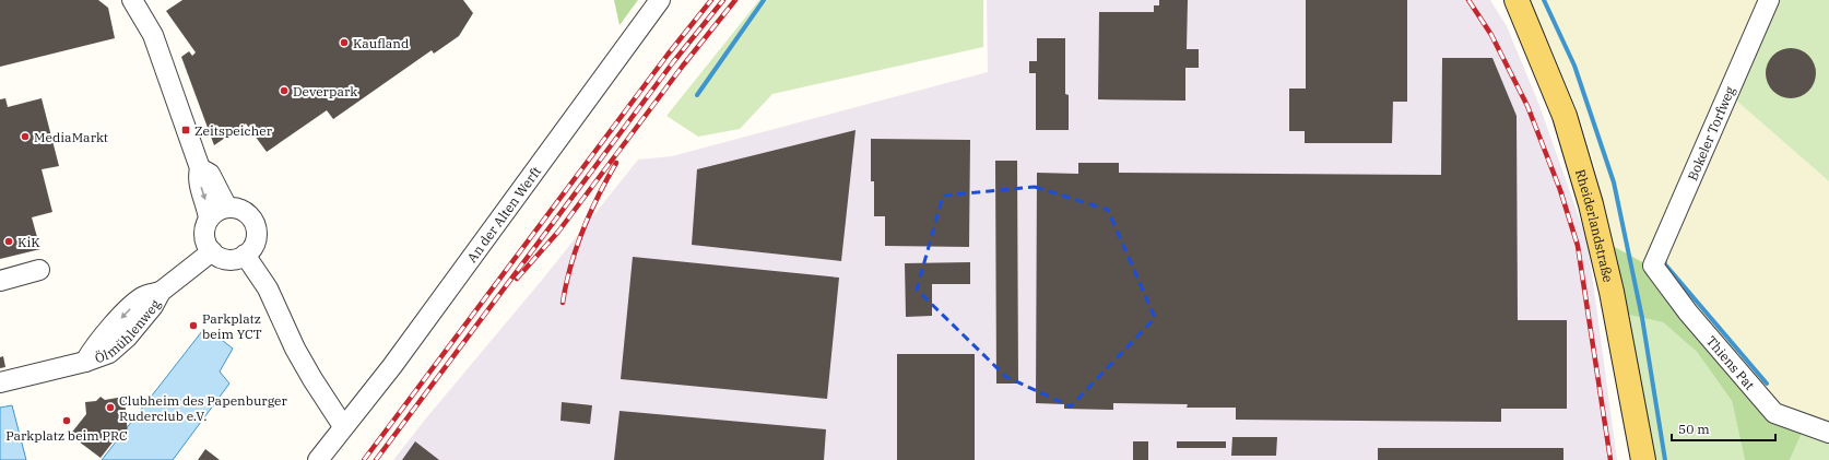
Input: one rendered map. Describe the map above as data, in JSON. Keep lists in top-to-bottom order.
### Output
{
  "streets": {
    "main road": ["Rheiderlandstraße"],
    "street": [
      "Bokeler Torfweg",
      "An der Alten Werft",
      "Ölmühlenweg",
      "Thiens Pat"
    ]
  },
  "crossings": [
    ["Bokeler Torfweg", "Thiens Pat"]
  ],
  "places": {
    "other": [
      "Kaufland",
      "Deverpark",
      "MediaMarkt",
      "KiK",
      "Parkplatz beim YCT",
      "Clubheim des Papenburger Ruderclub e.V.",
      "Parkplatz beim PRC"
    ],
    "transit": ["Zeitspeicher"]
  },
  "scale_bar": "50 m"
}
